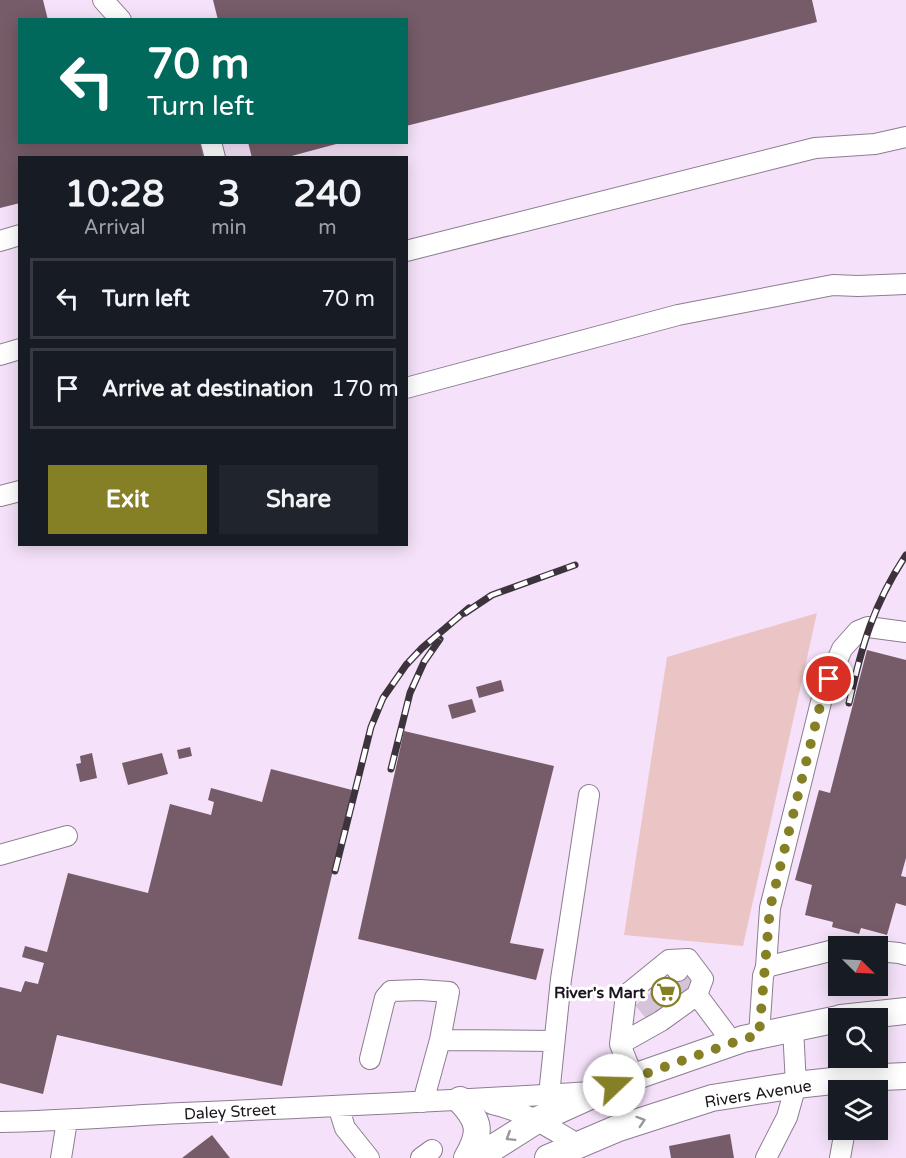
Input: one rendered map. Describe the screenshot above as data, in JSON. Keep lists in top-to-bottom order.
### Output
{
  "streets": {
    "main road": ["Rivers Avenue"],
    "street": ["Daley Street"]
  },
  "crossings": [
    ["Rivers Avenue", "Daley Street"]
  ],
  "places": {
    "supermarket": ["River's Mart"]
  },
  "north": "bottom right",
  "page": {
    "turn": ["70 m", "Turn left"],
    "eta": [
      "10:28",
      "Arrival",
      "3",
      "min",
      "240",
      "m"
    ],
    "list": [
      {
        "name": "Turn left",
        "value": "70 m"
      },
      {
        "name": "Arrive at destination",
        "value": "170 m"
      }
    ],
    "buttons": ["Exit", "Share"]
  }
}
